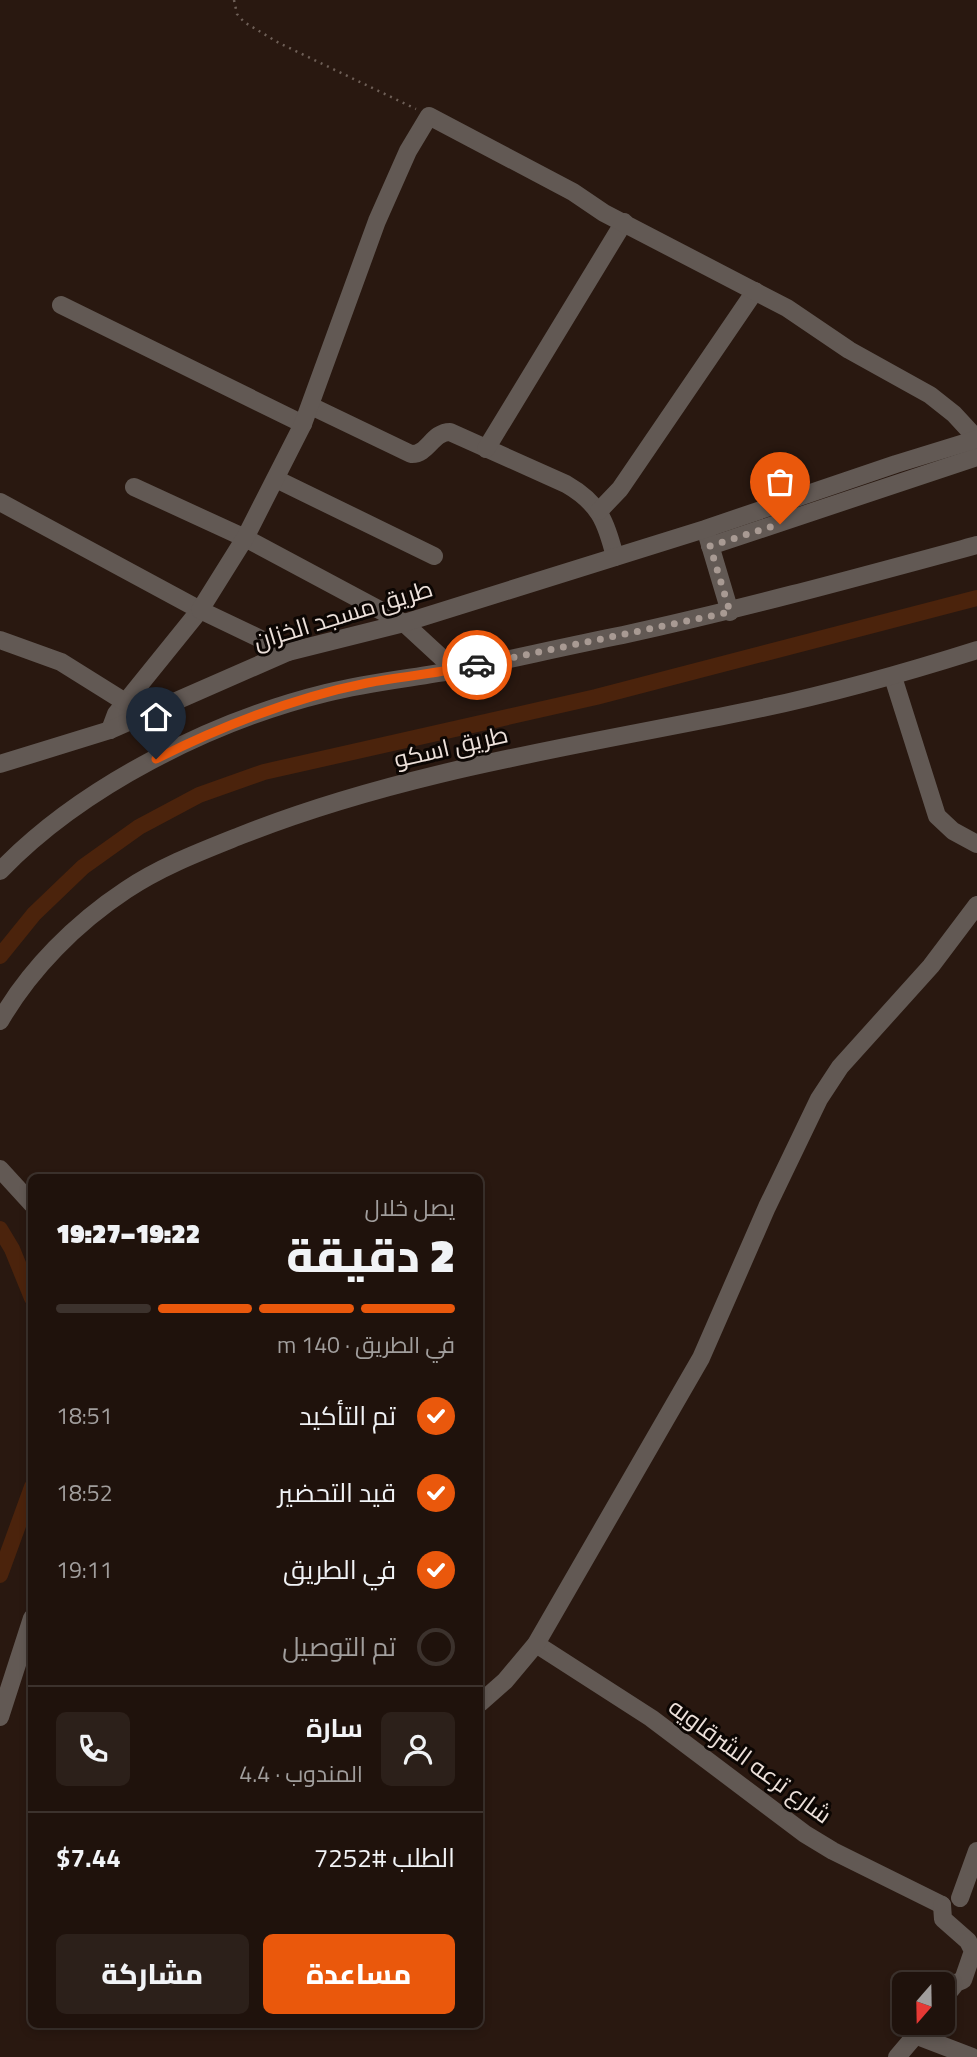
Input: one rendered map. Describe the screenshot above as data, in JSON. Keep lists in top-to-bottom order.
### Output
{
  "streets": {
    "street": ["طريق مسجد الخزان", "طريق اسكو", "شارع ترعه الشرقاويه"]
  },
  "north": "bottom",
  "page": {
    "heading": ["2 دقيقة", "يصل خلال", "19:22–19:27"],
    "panel": [
      "سارة",
      "المندوب · 4.4",
      "الطلب #7252",
      "$7.44"
    ],
    "bar": "في الطريق · 140 m",
    "list": [
      ["تم التأكيد", "18:51"],
      ["قيد التحضير", "18:52"],
      ["في الطريق", "19:11"],
      "تم التوصيل"
    ],
    "buttons": ["مساعدة", "مشاركة"]
  }
}
